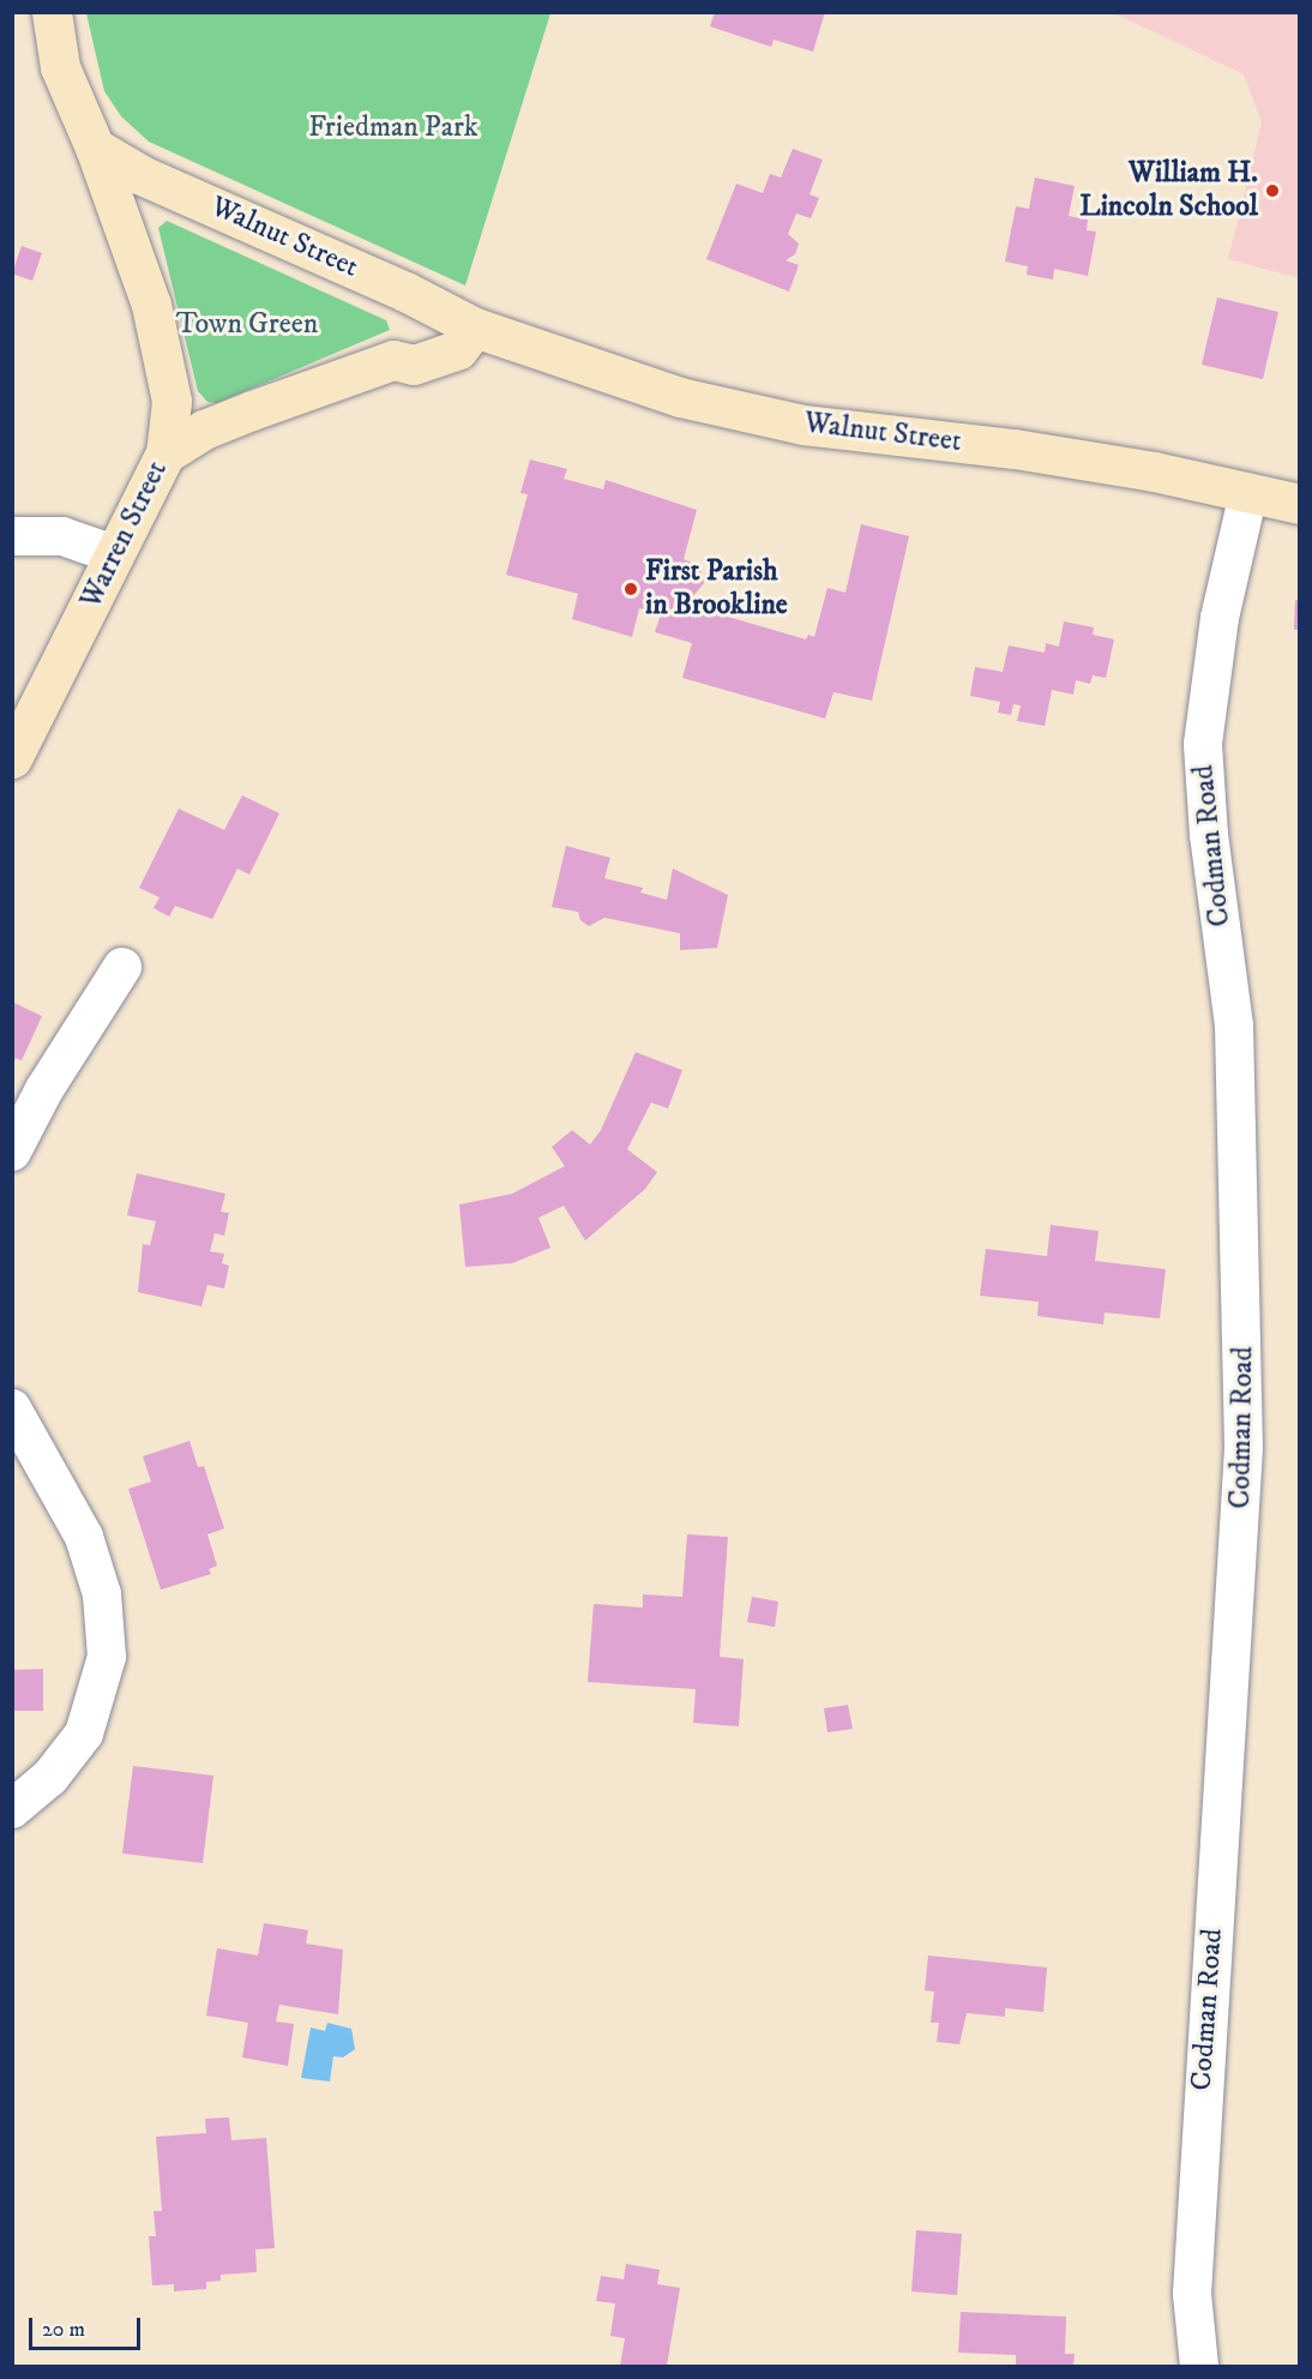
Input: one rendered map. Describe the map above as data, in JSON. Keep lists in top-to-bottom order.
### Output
{
  "streets": {
    "street": ["Walnut Street", "Warren Street", "Codman Road"]
  },
  "crossings": [
    ["Walnut Street", "Warren Street"],
    ["Walnut Street", "Codman Road"]
  ],
  "parks": ["Friedman Park", "Town Green"],
  "places": ["William H. Lincoln School", "First Parish in Brookline"],
  "scale_bar": "20 m"
}
